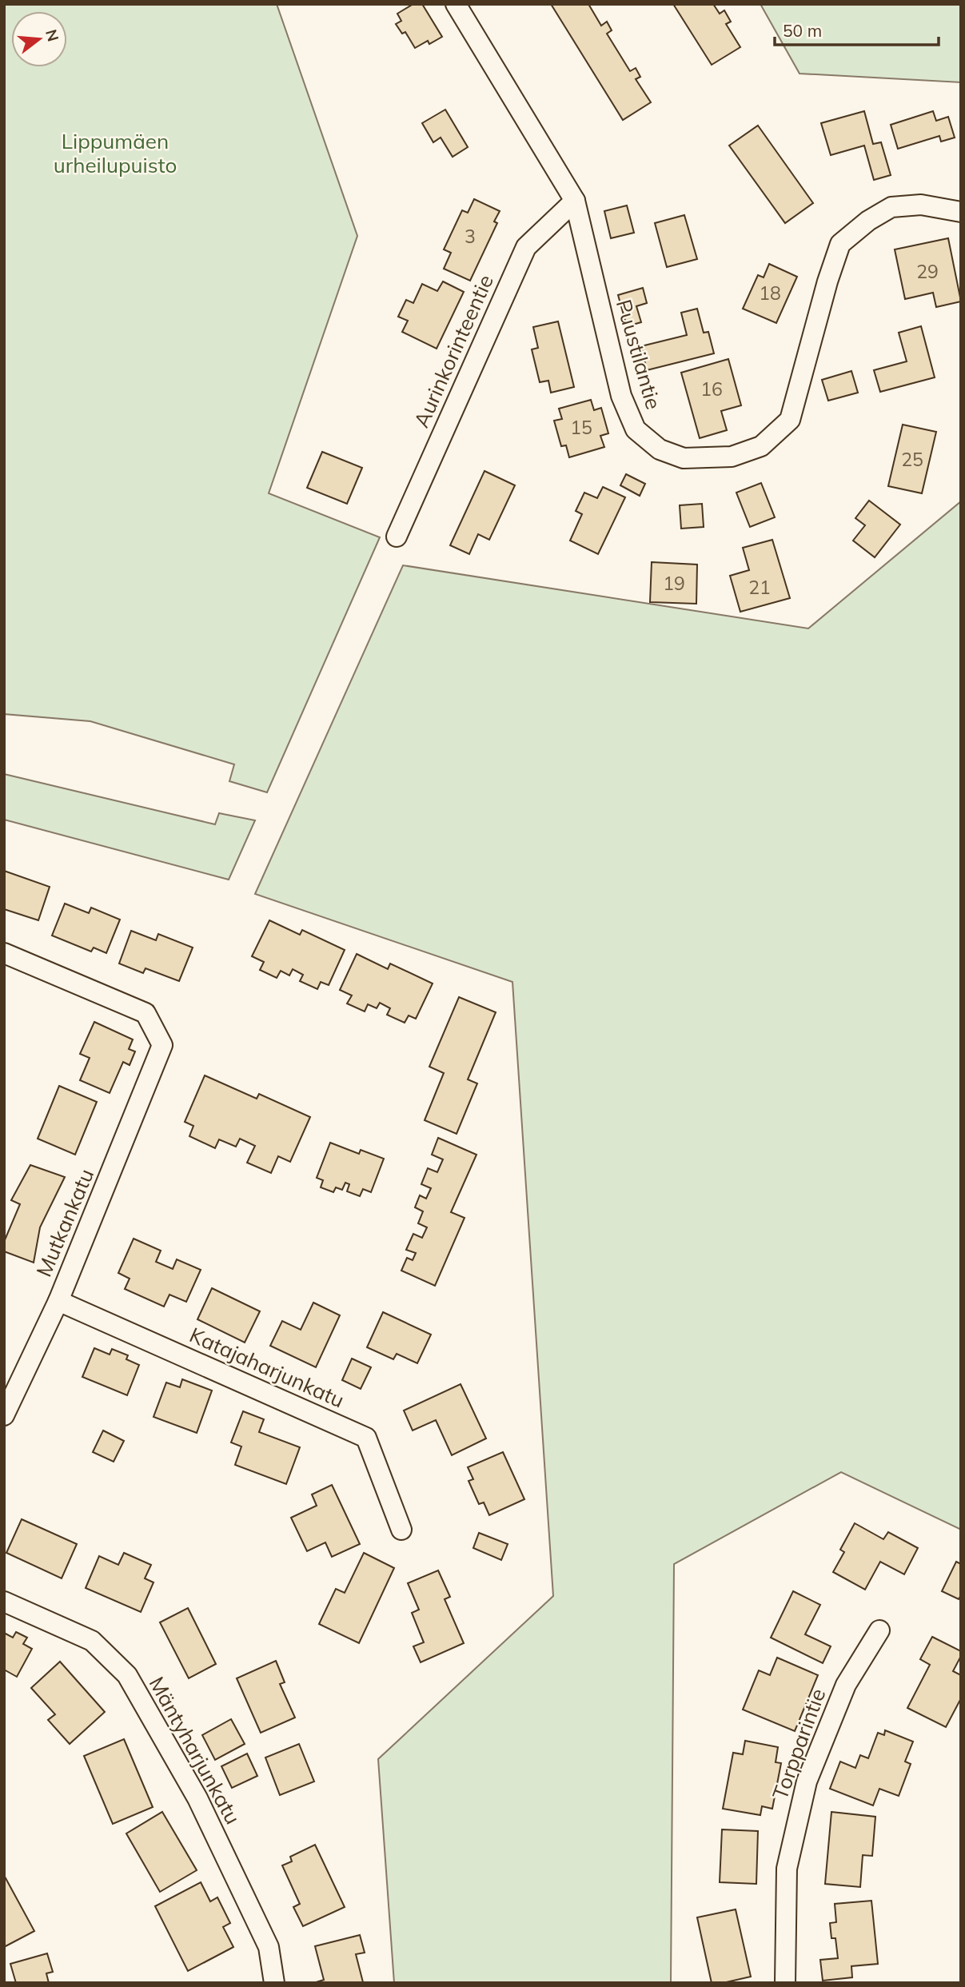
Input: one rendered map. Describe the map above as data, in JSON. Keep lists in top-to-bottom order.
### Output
{
  "streets": {
    "street": [
      "Aurinkorinteentie",
      "Puustilantie",
      "Mutkankatu",
      "Katajaharjunkatu",
      "Torpparintie",
      "Mäntyharjunkatu"
    ]
  },
  "crossings": [
    ["Aurinkorinteentie", "Puustilantie"],
    ["Mutkankatu", "Katajaharjunkatu"]
  ],
  "parks": ["Lippumäen urheilupuisto"],
  "house_numbers": [
    "3",
    "29",
    "18",
    "16",
    "15",
    "25",
    "19",
    "21"
  ],
  "scale_bar": "50 m",
  "north": "right"
}
